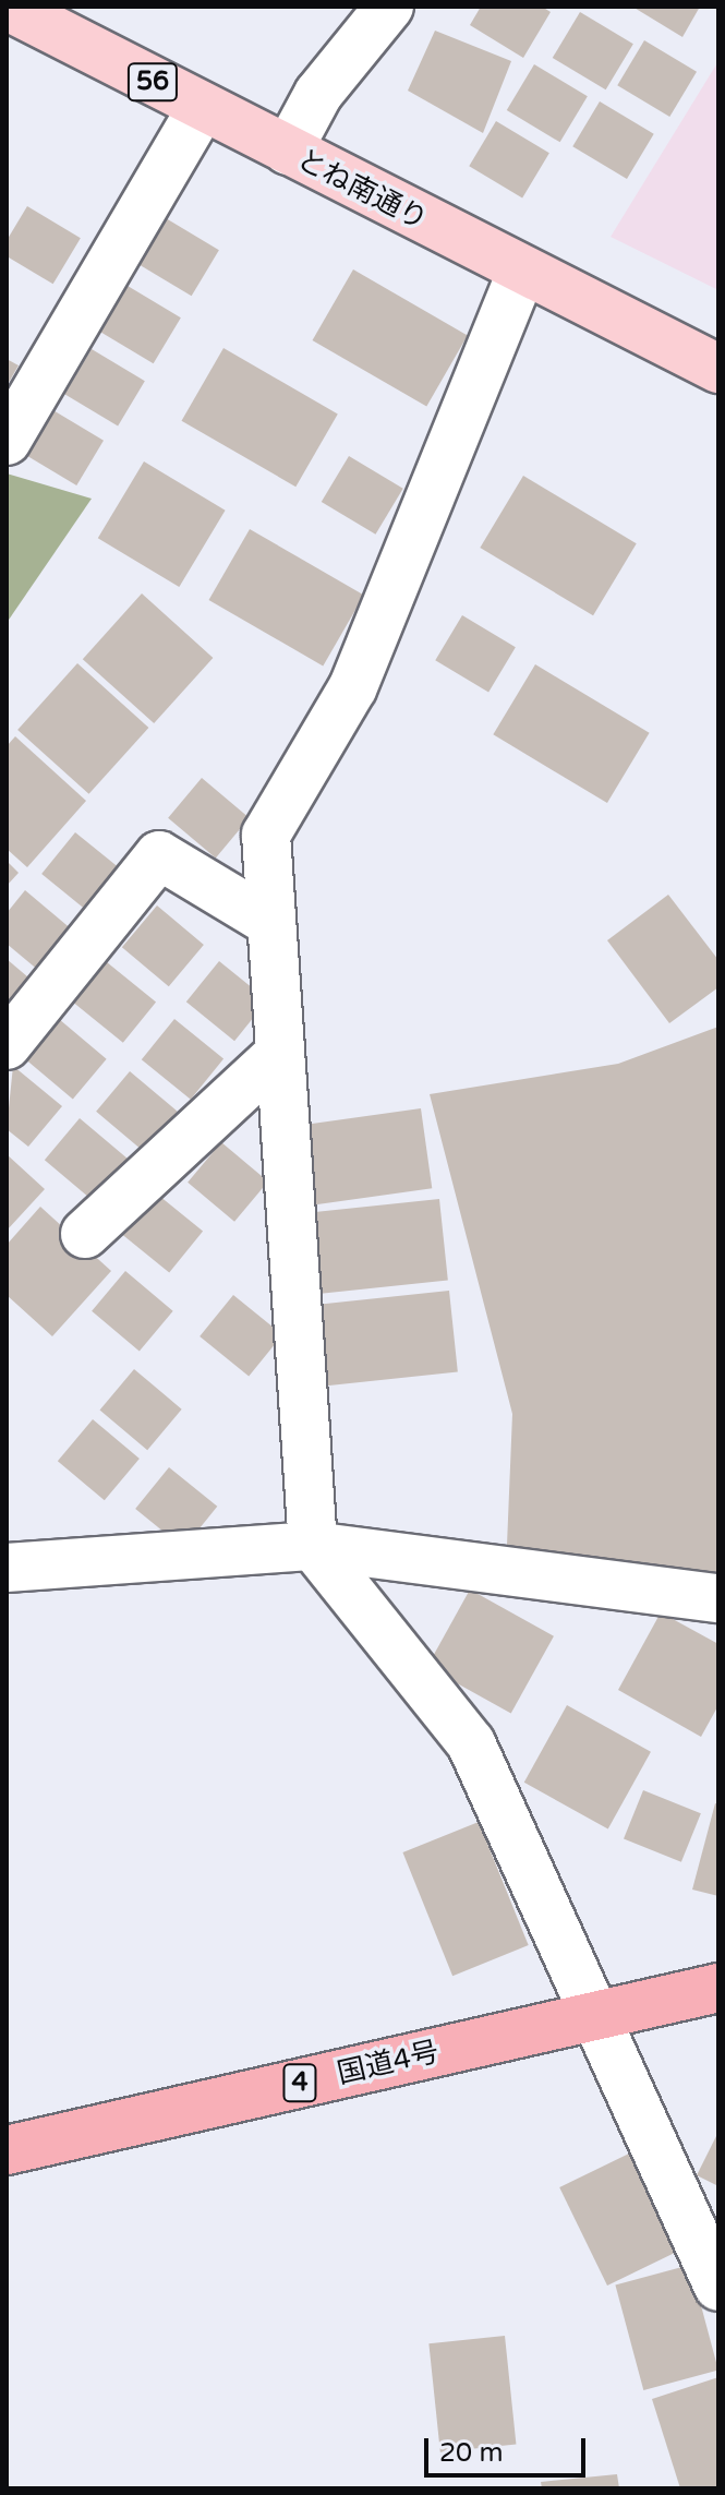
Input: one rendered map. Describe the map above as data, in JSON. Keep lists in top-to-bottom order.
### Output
{
  "streets": {
    "highway": ["国道4号", "4"],
    "main road": ["56", "とね南通り"]
  },
  "scale_bar": "20 m"
}
